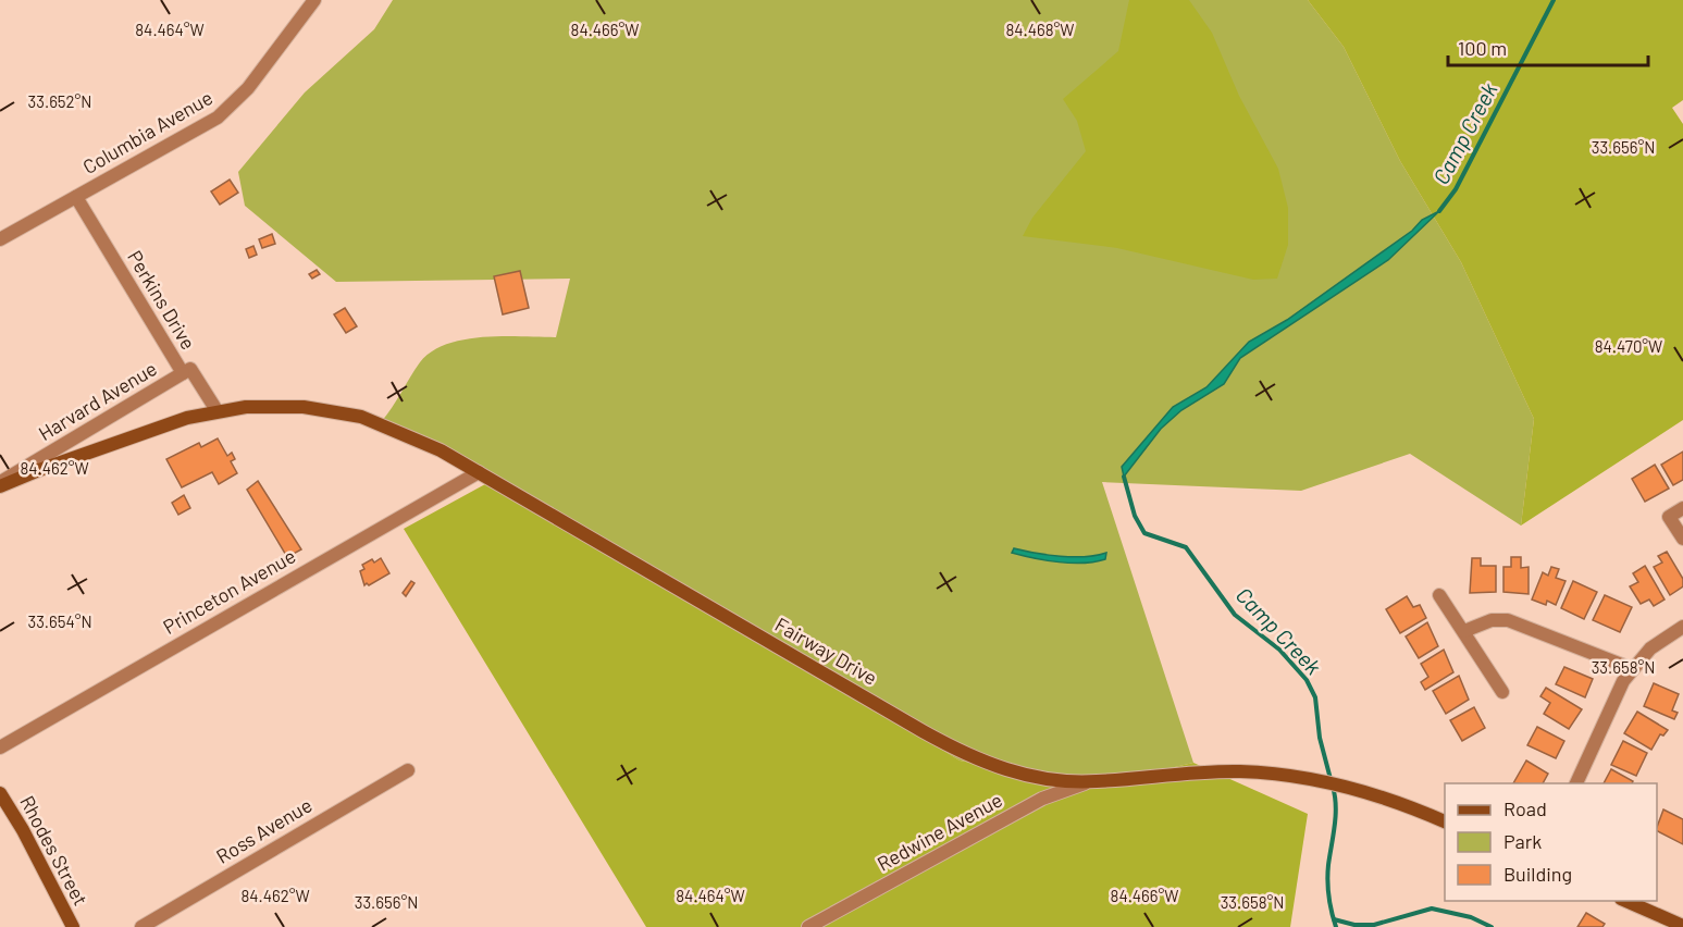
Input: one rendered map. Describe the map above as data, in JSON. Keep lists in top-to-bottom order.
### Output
{
  "streets": {
    "street": [
      "Columbia Avenue",
      "Perkins Drive",
      "Harvard Avenue",
      "Princeton Avenue",
      "Fairway Drive",
      "Ross Avenue",
      "Redwine Avenue",
      "Rhodes Street"
    ]
  },
  "crossings": [
    ["Columbia Avenue", "Perkins Drive"],
    ["Perkins Drive", "Harvard Avenue"],
    ["Perkins Drive", "Fairway Drive"],
    ["Harvard Avenue", "Fairway Drive"],
    ["Princeton Avenue", "Fairway Drive"],
    ["Fairway Drive", "Redwine Avenue"]
  ],
  "water": ["Camp Creek"],
  "legend": ["Road", "Park", "Building"],
  "scale_bar": "100 m",
  "coordinates": [
    "84.464°W",
    "84.466°W",
    "84.468°W",
    "33.652°N",
    "33.656°N",
    "84.470°W",
    "84.462°W",
    "33.654°N",
    "33.658°N"
  ]
}
